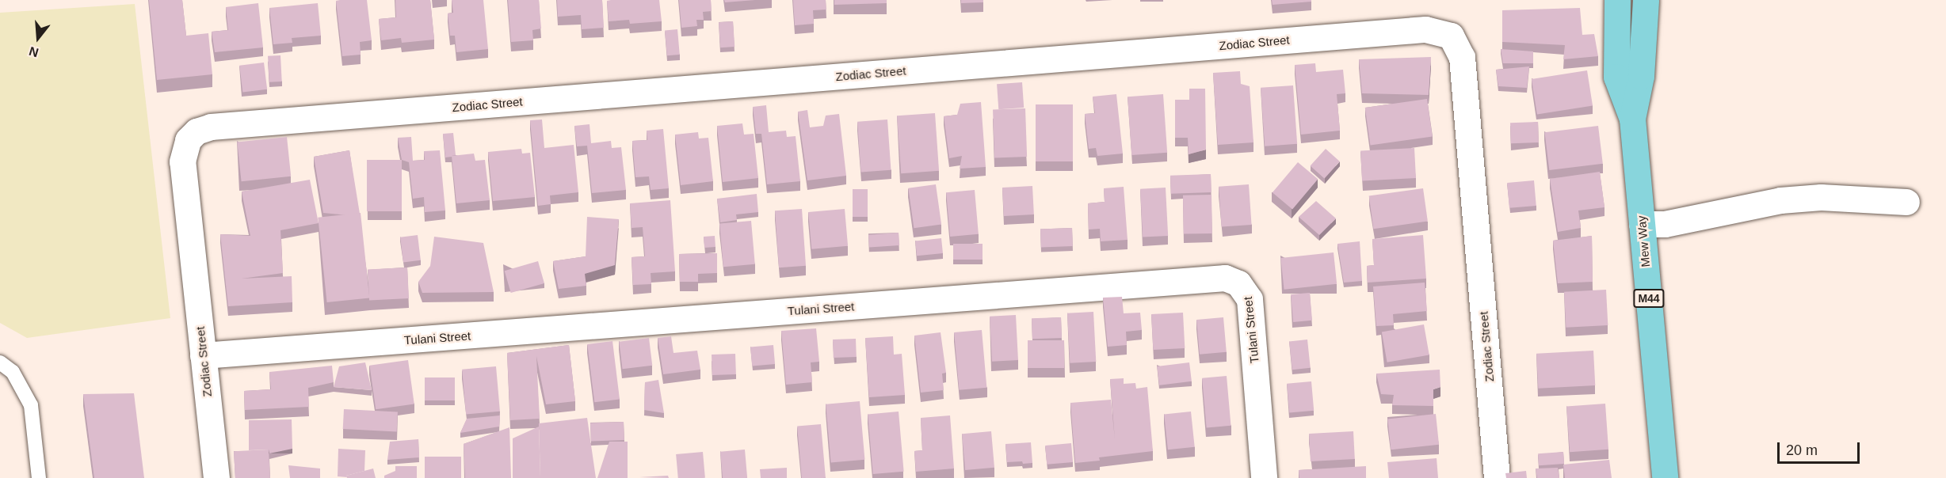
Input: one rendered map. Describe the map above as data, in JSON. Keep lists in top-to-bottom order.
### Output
{
  "streets": {
    "main road": ["Mew Way", "M44"],
    "street": ["Zodiac Street", "Tulani Street"]
  },
  "crossings": [
    ["Zodiac Street", "Tulani Street"]
  ],
  "scale_bar": "20 m",
  "north": "bottom"
}
